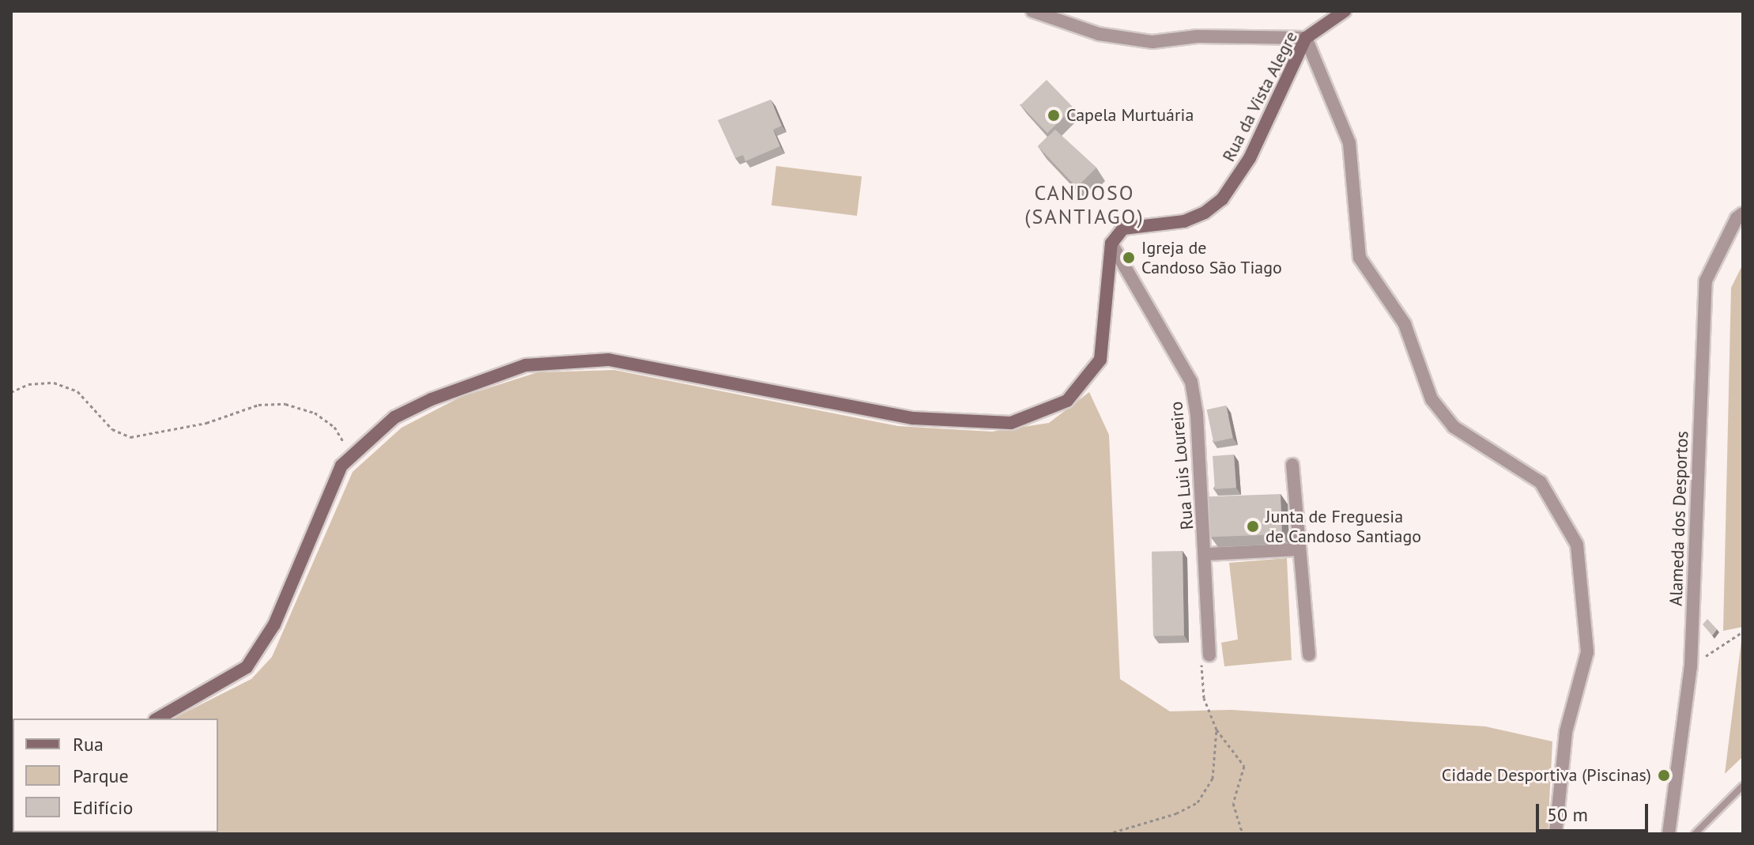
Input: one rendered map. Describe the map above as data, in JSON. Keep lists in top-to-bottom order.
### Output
{
  "streets": {
    "street": ["Rua da Vista Alegre", "Rua Luis Loureiro", "Alameda dos Desportos"]
  },
  "crossings": [
    ["Rua da Vista Alegre", "Rua Luis Loureiro"]
  ],
  "districts": ["CANDOSO (SANTIAGO)"],
  "places": [
    "Capela Murtuária",
    "Igreja de Candoso São Tiago",
    "Junta de Freguesia de Candoso Santiago",
    "Cidade Desportiva (Piscinas)"
  ],
  "legend": ["Rua", "Parque", "Edifício"],
  "scale_bar": "50 m"
}
